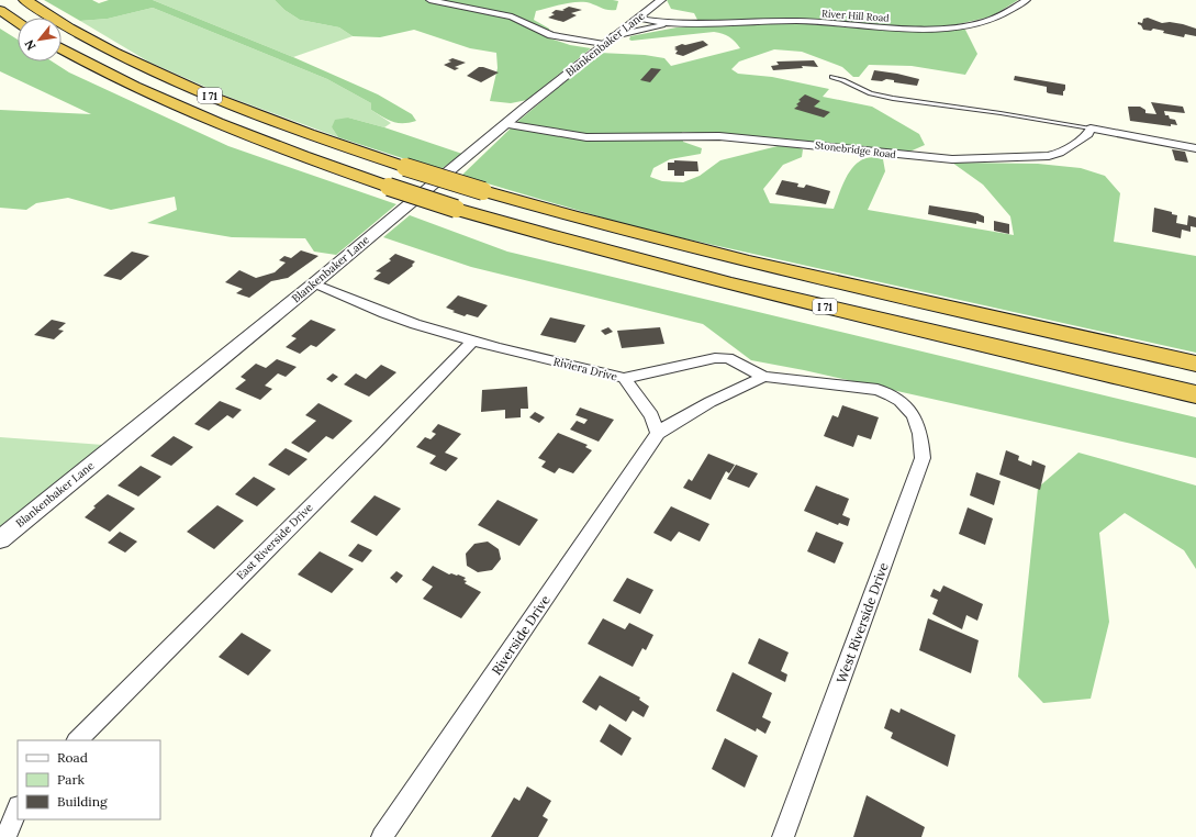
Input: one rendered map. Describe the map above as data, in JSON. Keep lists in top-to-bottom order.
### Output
{
  "streets": {
    "highway": ["I 71"],
    "street": [
      "River Hill Road",
      "Blankenbaker Lane",
      "Stonebridge Road",
      "Riviera Drive",
      "East Riverside Drive",
      "West Riverside Drive",
      "Riverside Drive"
    ]
  },
  "crossings": [
    ["River Hill Road", "Blankenbaker Lane"],
    ["Blankenbaker Lane", "Stonebridge Road"],
    ["Blankenbaker Lane", "Riviera Drive"],
    ["Riviera Drive", "East Riverside Drive"],
    ["Riviera Drive", "West Riverside Drive"],
    ["Riviera Drive", "Riverside Drive"]
  ],
  "legend": ["Road", "Park", "Building"],
  "north": "bottom left"
}
